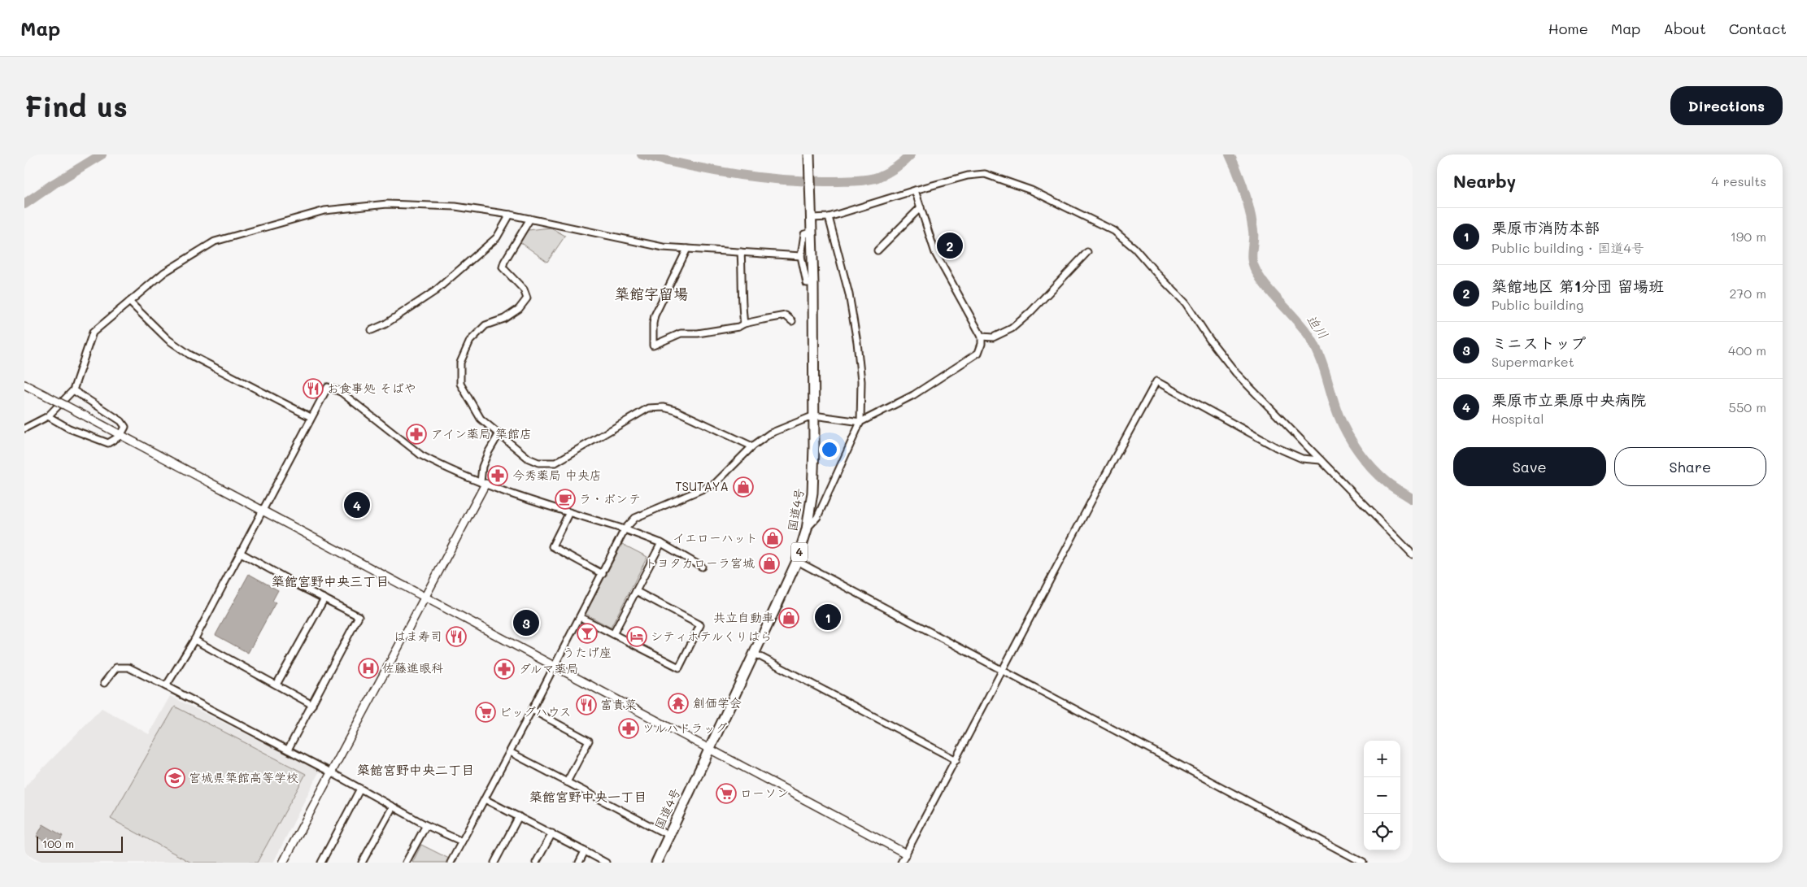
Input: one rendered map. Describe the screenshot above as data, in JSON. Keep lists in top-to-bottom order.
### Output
{
  "streets": {
    "highway": ["国道4号", "4"]
  },
  "districts": [
    "築館字留場",
    "築館宮野中央三丁目",
    "築館宮野中央二丁目",
    "築館宮野中央一丁目"
  ],
  "water": ["迫川"],
  "places": {
    "restaurant": ["お食事処 そばや", "はま寿司", "富貴菜"],
    "pharmacy": [
      "アイン薬局 築館店",
      "今秀薬局 中央店",
      "ダルマ薬局",
      "ツルハドラッグ"
    ],
    "shop": [
      "TSUTAYA",
      "イエローハット",
      "トヨタカローラ宮城",
      "共立自動車"
    ],
    "cafe": ["ラ・ボンテ"],
    "bar": ["うたげ座"],
    "hotel": ["シティホテルくりはら"],
    "hospital": ["佐藤進眼科"],
    "temple": ["創価学会"],
    "supermarket": ["ビッグハウス", "ローソン"],
    "school or university": ["宮城県築館高等学校"]
  },
  "scale_bar": "100 m",
  "page": {
    "header": "Map",
    "nav": [
      "Home",
      "Map",
      "About",
      "Contact"
    ],
    "buttons": [
      "Directions",
      ["Save", "Share"]
    ],
    "title": "Find us",
    "heading": ["Nearby", "4 results"],
    "list": [
      {
        "mark": "1",
        "name": "栗原市消防本部",
        "note": "Public building · 国道4号",
        "value": "190 m"
      },
      {
        "mark": "2",
        "name": "築館地区 第1分団 留場班",
        "note": "Public building",
        "value": "270 m"
      },
      {
        "mark": "3",
        "name": "ミニストップ",
        "note": "Supermarket",
        "value": "400 m"
      },
      {
        "mark": "4",
        "name": "栗原市立栗原中央病院",
        "note": "Hospital",
        "value": "550 m"
      }
    ],
    "pins": [
      "2",
      "4",
      "1",
      "3"
    ],
    "map_buttons": ["+", "−"],
    "scale": "100 m"
  }
}
